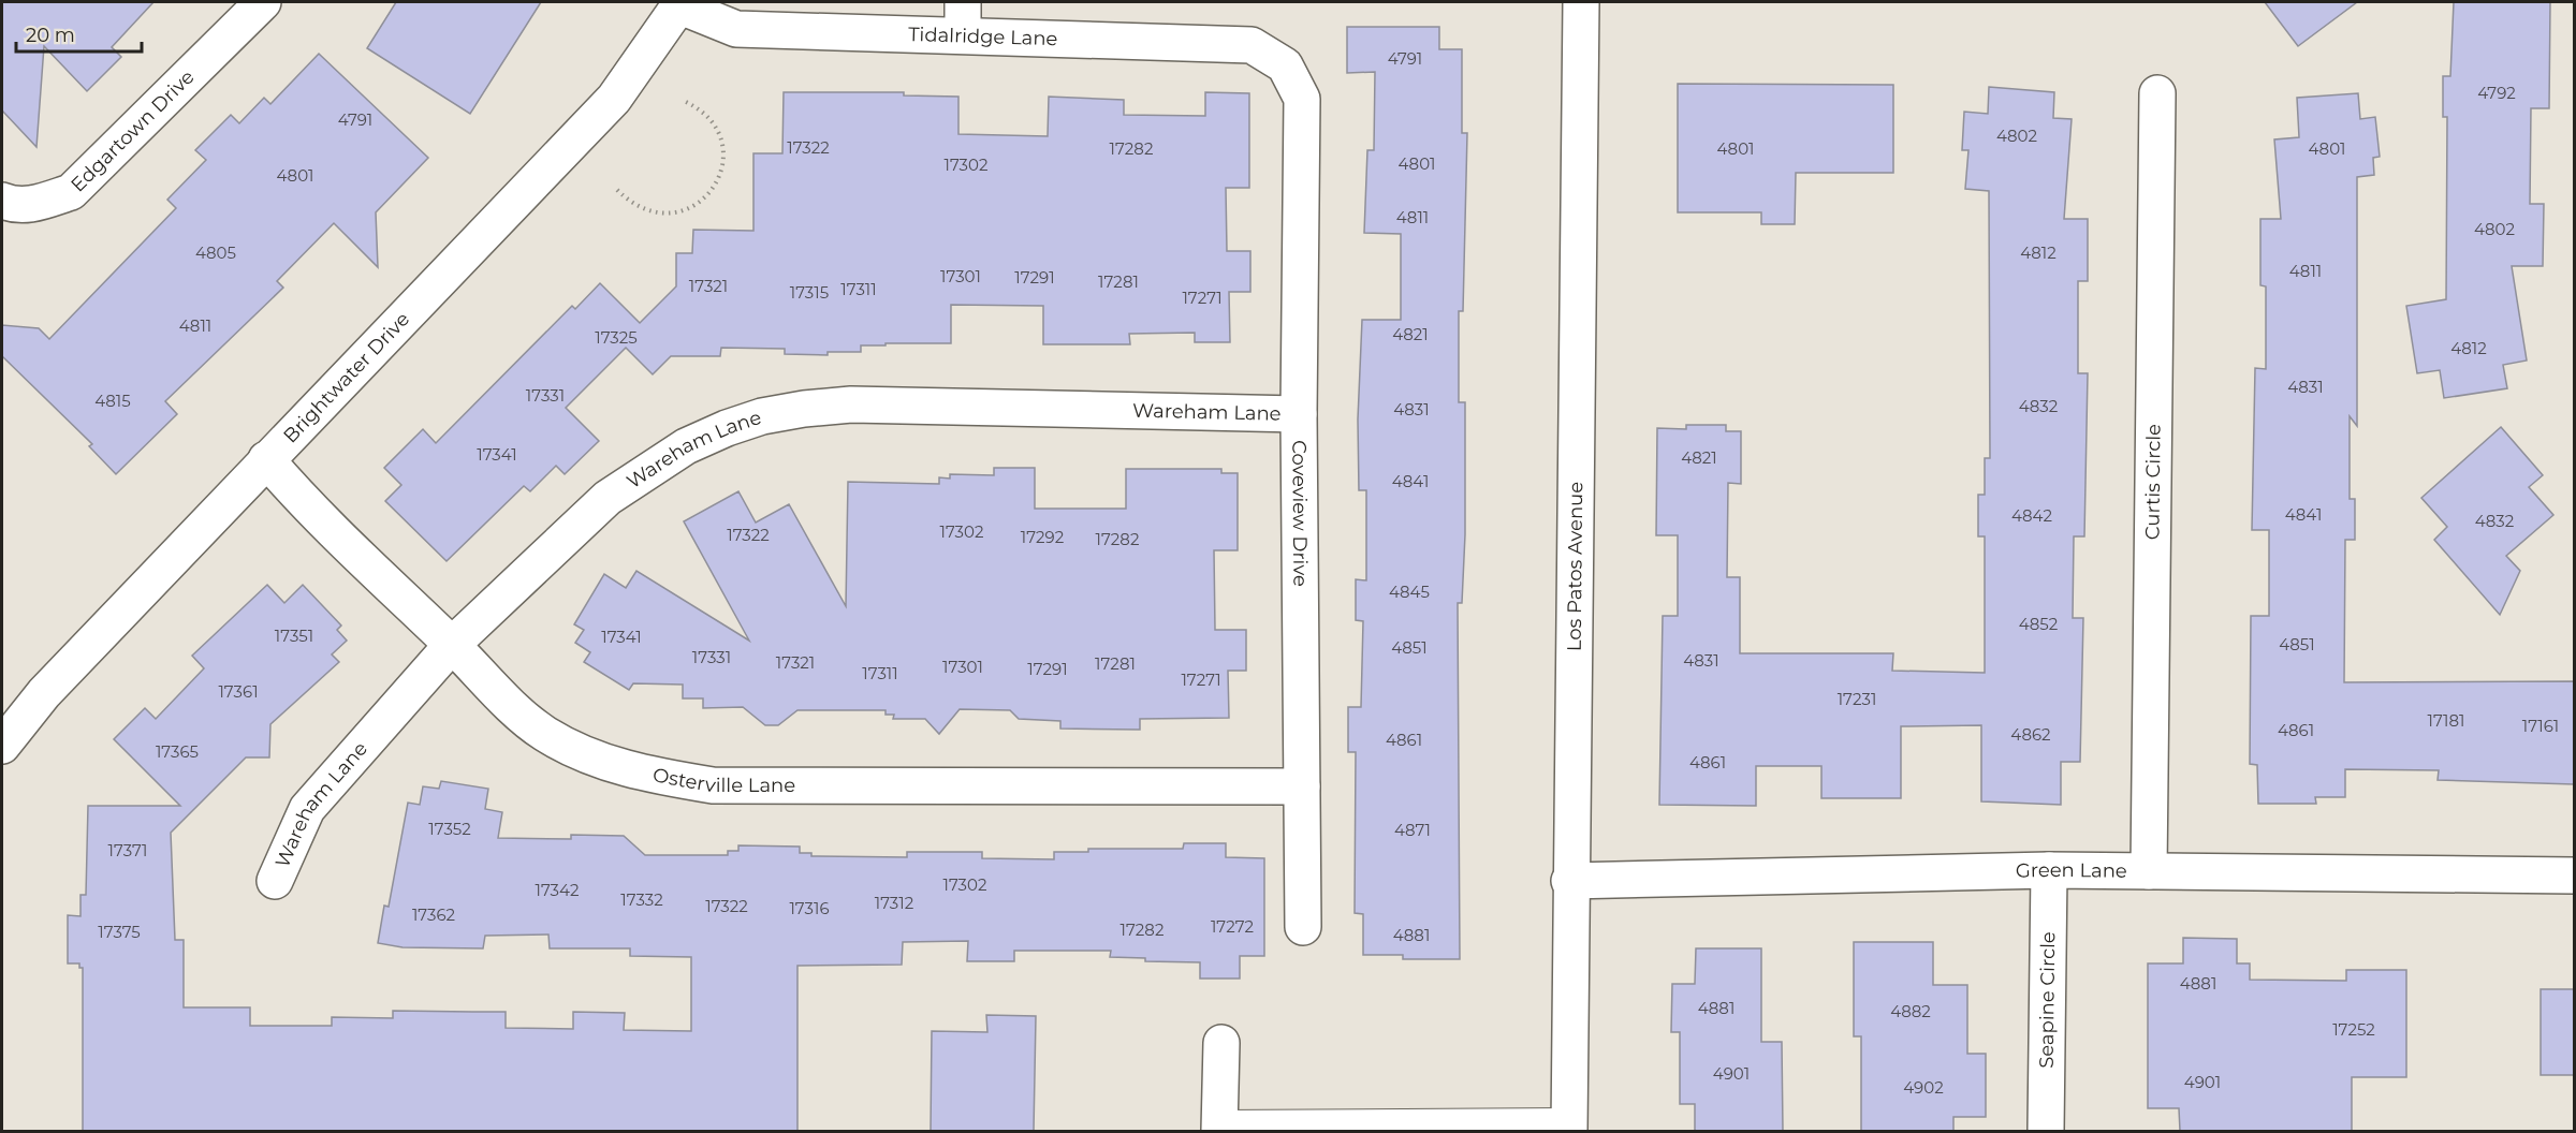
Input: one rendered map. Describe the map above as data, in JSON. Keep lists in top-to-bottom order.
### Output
{
  "streets": {
    "street": [
      "Tidalridge Lane",
      "Edgartown Drive",
      "Brightwater Drive",
      "Wareham Lane",
      "Curtis Circle",
      "Coveview Drive",
      "Los Patos Avenue",
      "Osterville Lane",
      "Green Lane",
      "Seapine Circle"
    ]
  },
  "crossings": [
    ["Tidalridge Lane", "Brightwater Drive"],
    ["Tidalridge Lane", "Coveview Drive"],
    ["Brightwater Drive", "Osterville Lane"],
    ["Wareham Lane", "Coveview Drive"],
    ["Wareham Lane", "Osterville Lane"],
    ["Curtis Circle", "Green Lane"],
    ["Coveview Drive", "Osterville Lane"],
    ["Los Patos Avenue", "Green Lane"],
    ["Green Lane", "Seapine Circle"]
  ],
  "house_numbers": [
    "4791",
    "4792",
    "4791",
    "4802",
    "17322",
    "17282",
    "4801",
    "4801",
    "4801",
    "17302",
    "4801",
    "4811",
    "4802",
    "4805",
    "4812",
    "4811",
    "17301",
    "17291",
    "17281",
    "17321",
    "17311",
    "17315",
    "17271",
    "4811",
    "4821",
    "17325",
    "4812",
    "4831",
    "17331",
    "4815",
    "4832",
    "4831",
    "17341",
    "4821",
    "4841",
    "4841",
    "4842",
    "4832",
    "17302",
    "17322",
    "17292",
    "17282",
    "4845",
    "4852",
    "17351",
    "17341",
    "4851",
    "4851",
    "17331",
    "4831",
    "17321",
    "17281",
    "17301",
    "17291",
    "17311",
    "17271",
    "17361",
    "17231",
    "17181",
    "17161",
    "4861",
    "4862",
    "4861",
    "17365",
    "4861",
    "17352",
    "4871",
    "17371",
    "17302",
    "17342",
    "17332",
    "17312",
    "17322",
    "17316",
    "17362",
    "17272",
    "17282",
    "17375",
    "4881",
    "4881",
    "4881",
    "4882",
    "17252",
    "4901",
    "4901",
    "4902"
  ],
  "scale_bar": "20 m"
}
